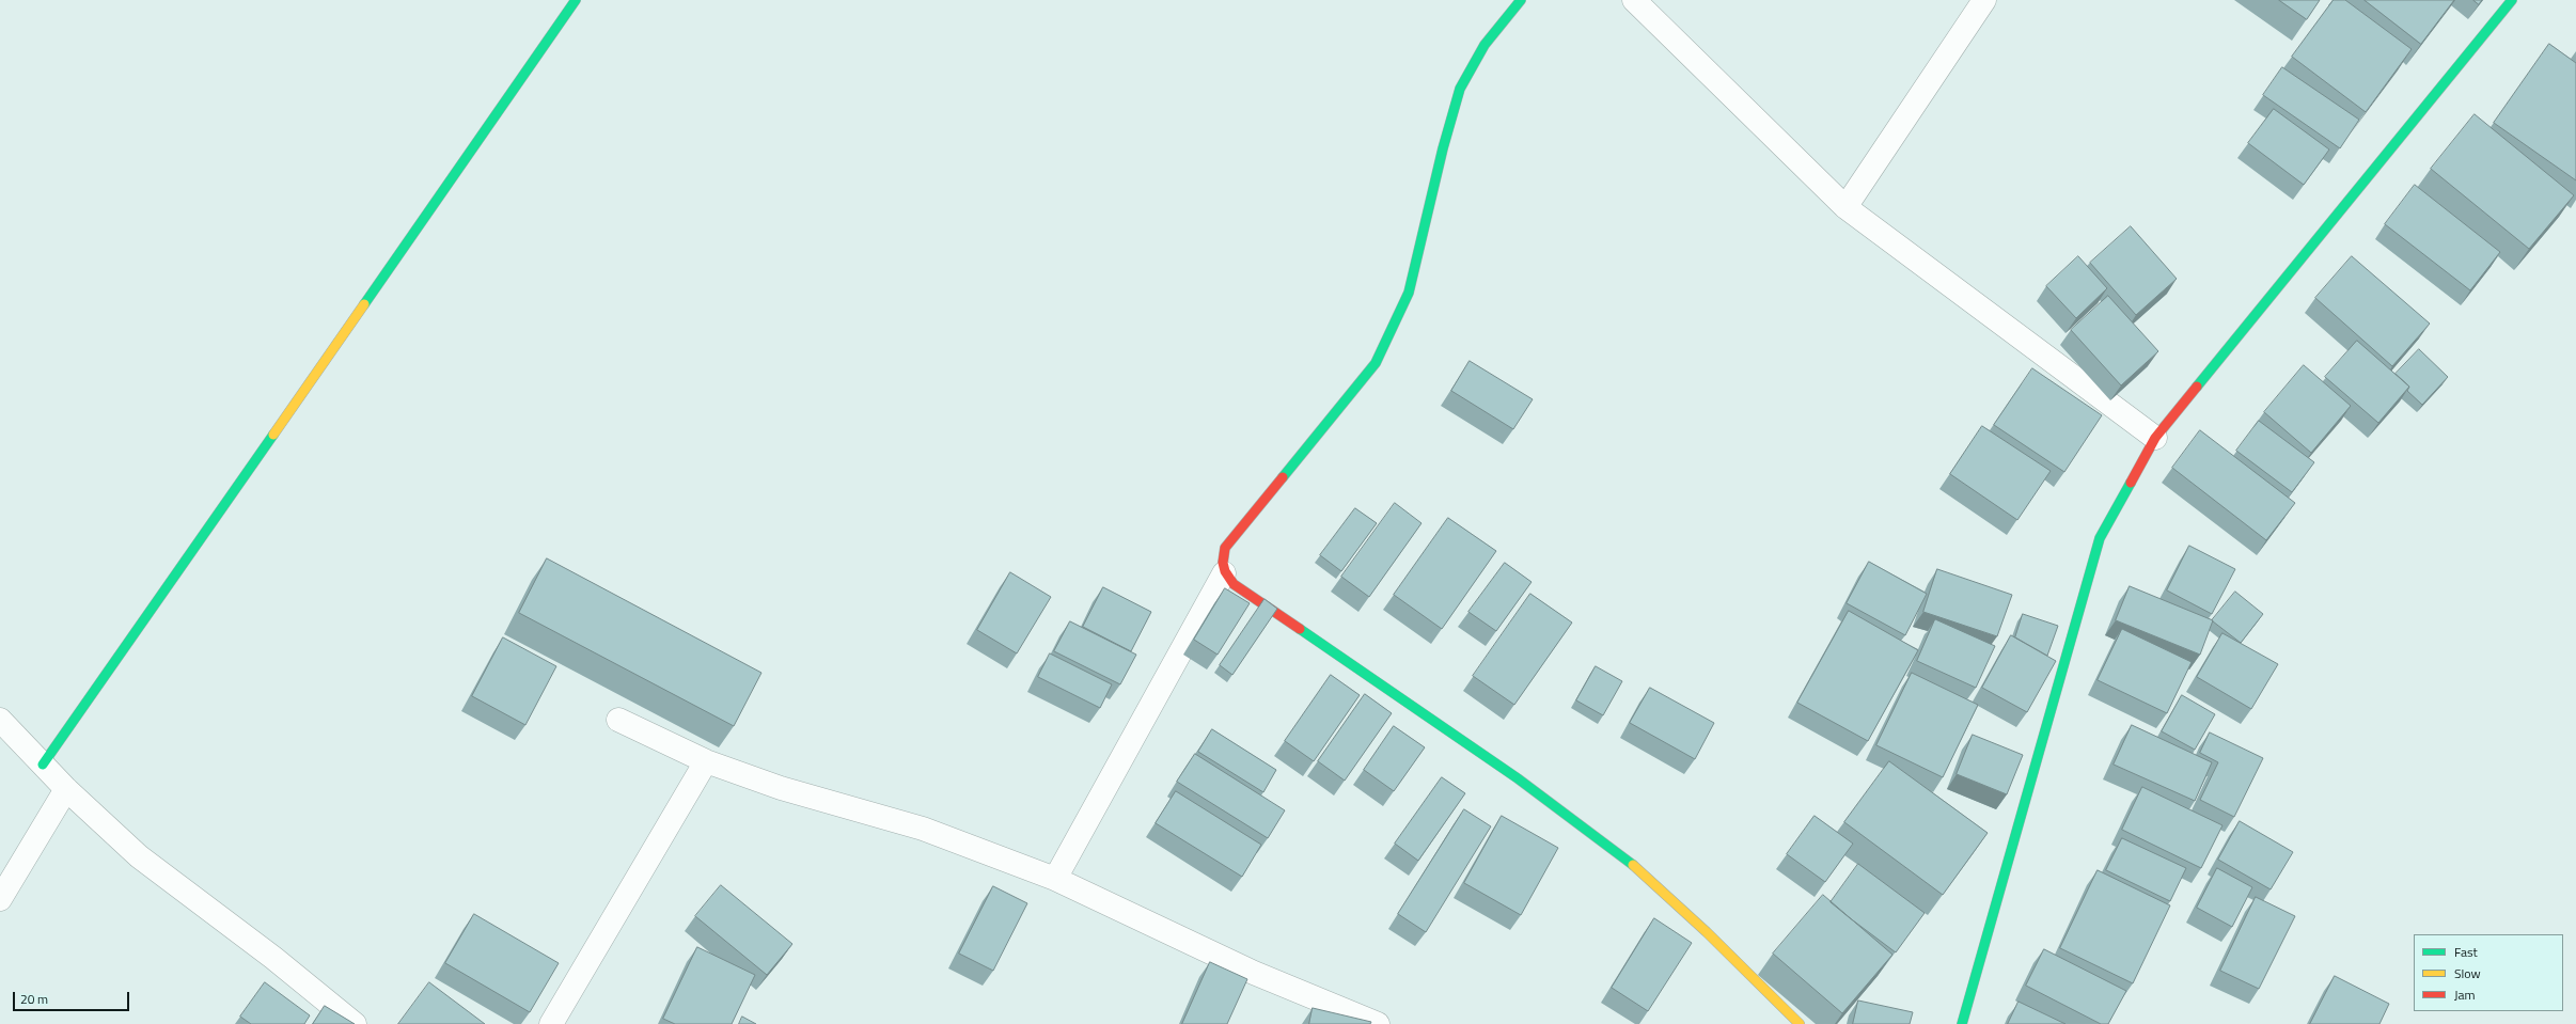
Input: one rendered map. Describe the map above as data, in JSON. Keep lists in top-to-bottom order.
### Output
{
  "legend": ["Fast", "Slow", "Jam"],
  "scale_bar": "20 m"
}
